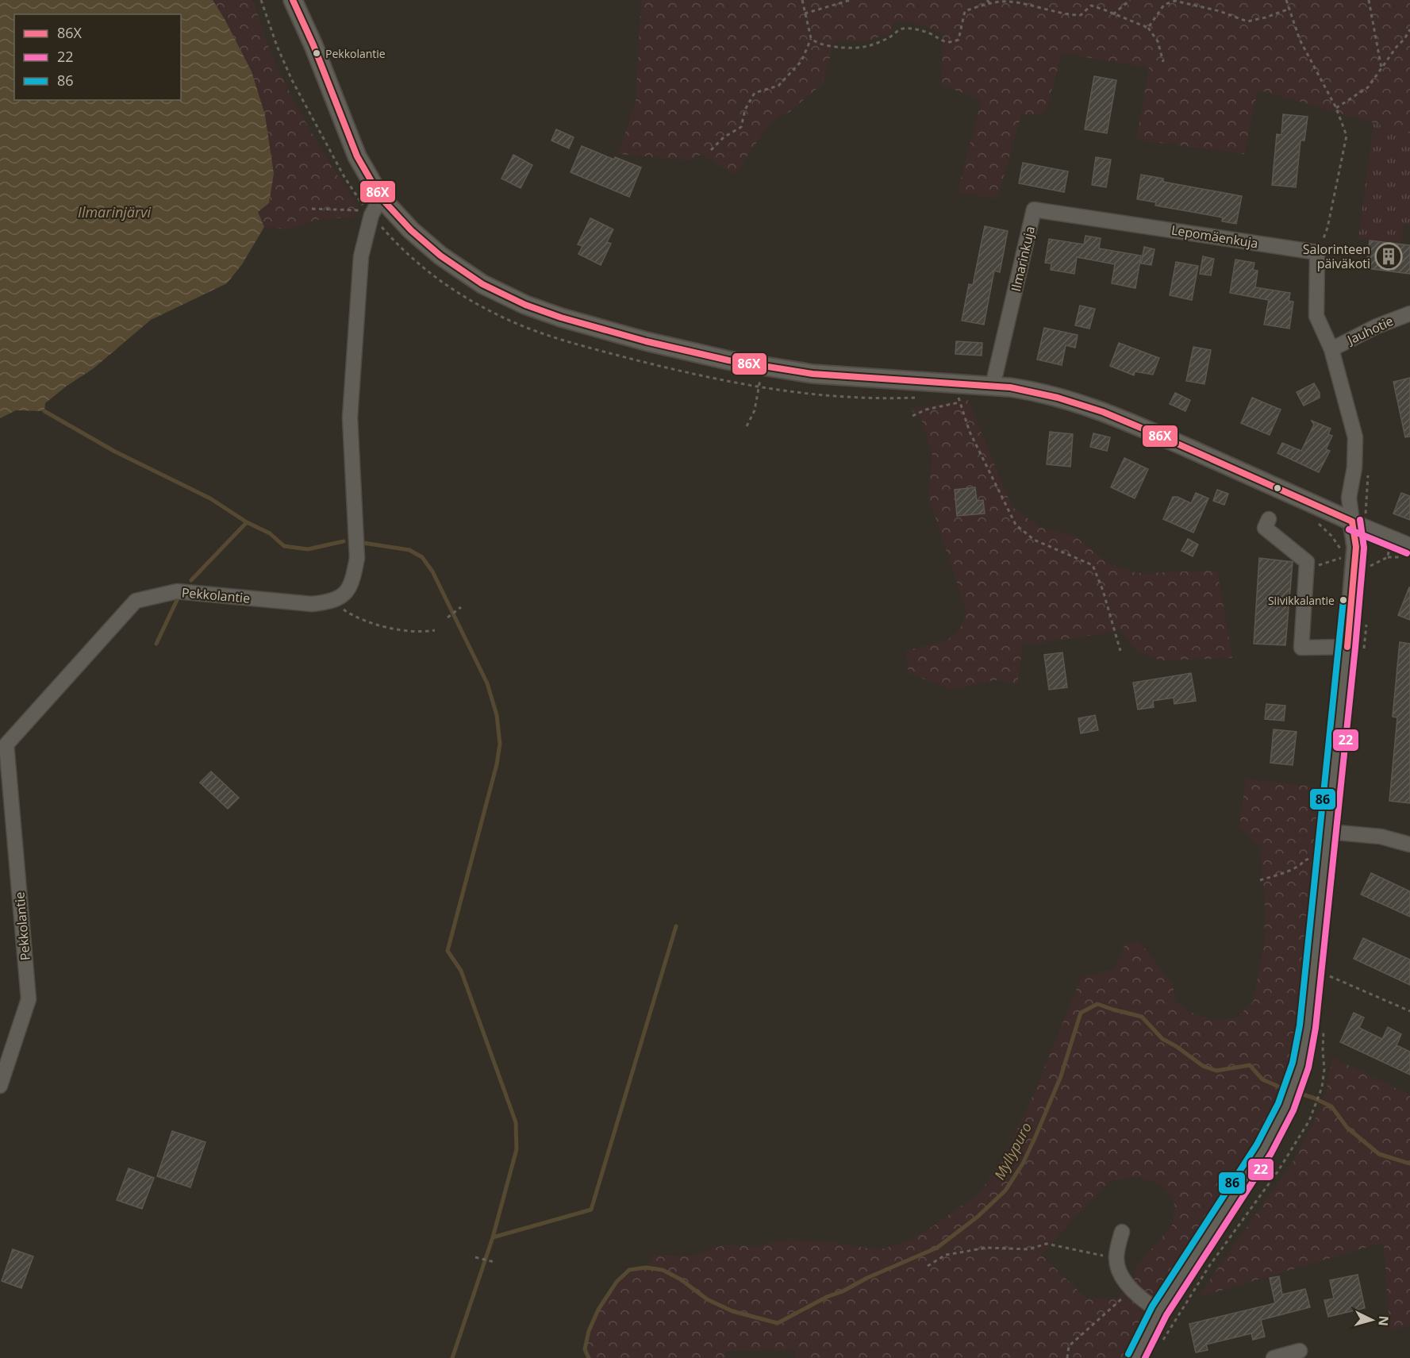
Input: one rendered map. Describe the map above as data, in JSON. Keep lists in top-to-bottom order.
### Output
{
  "streets": {
    "street": [
      "Lepomäenkuja",
      "Ilmarinkuja",
      "Jauhotie",
      "Pekkolantie"
    ]
  },
  "crossings": [
    ["Lepomäenkuja", "Ilmarinkuja"]
  ],
  "water": ["Ilmarinjärvi", "Myllypuro"],
  "places": {
    "other": ["Pekkolantie", "Siivikkalantie"],
    "building": ["Salorinteen päiväkoti"]
  },
  "lines": ["transit line 86X", "transit line 22", "transit line 86"],
  "legend": ["86X", "22", "86"],
  "north": "right"
}
